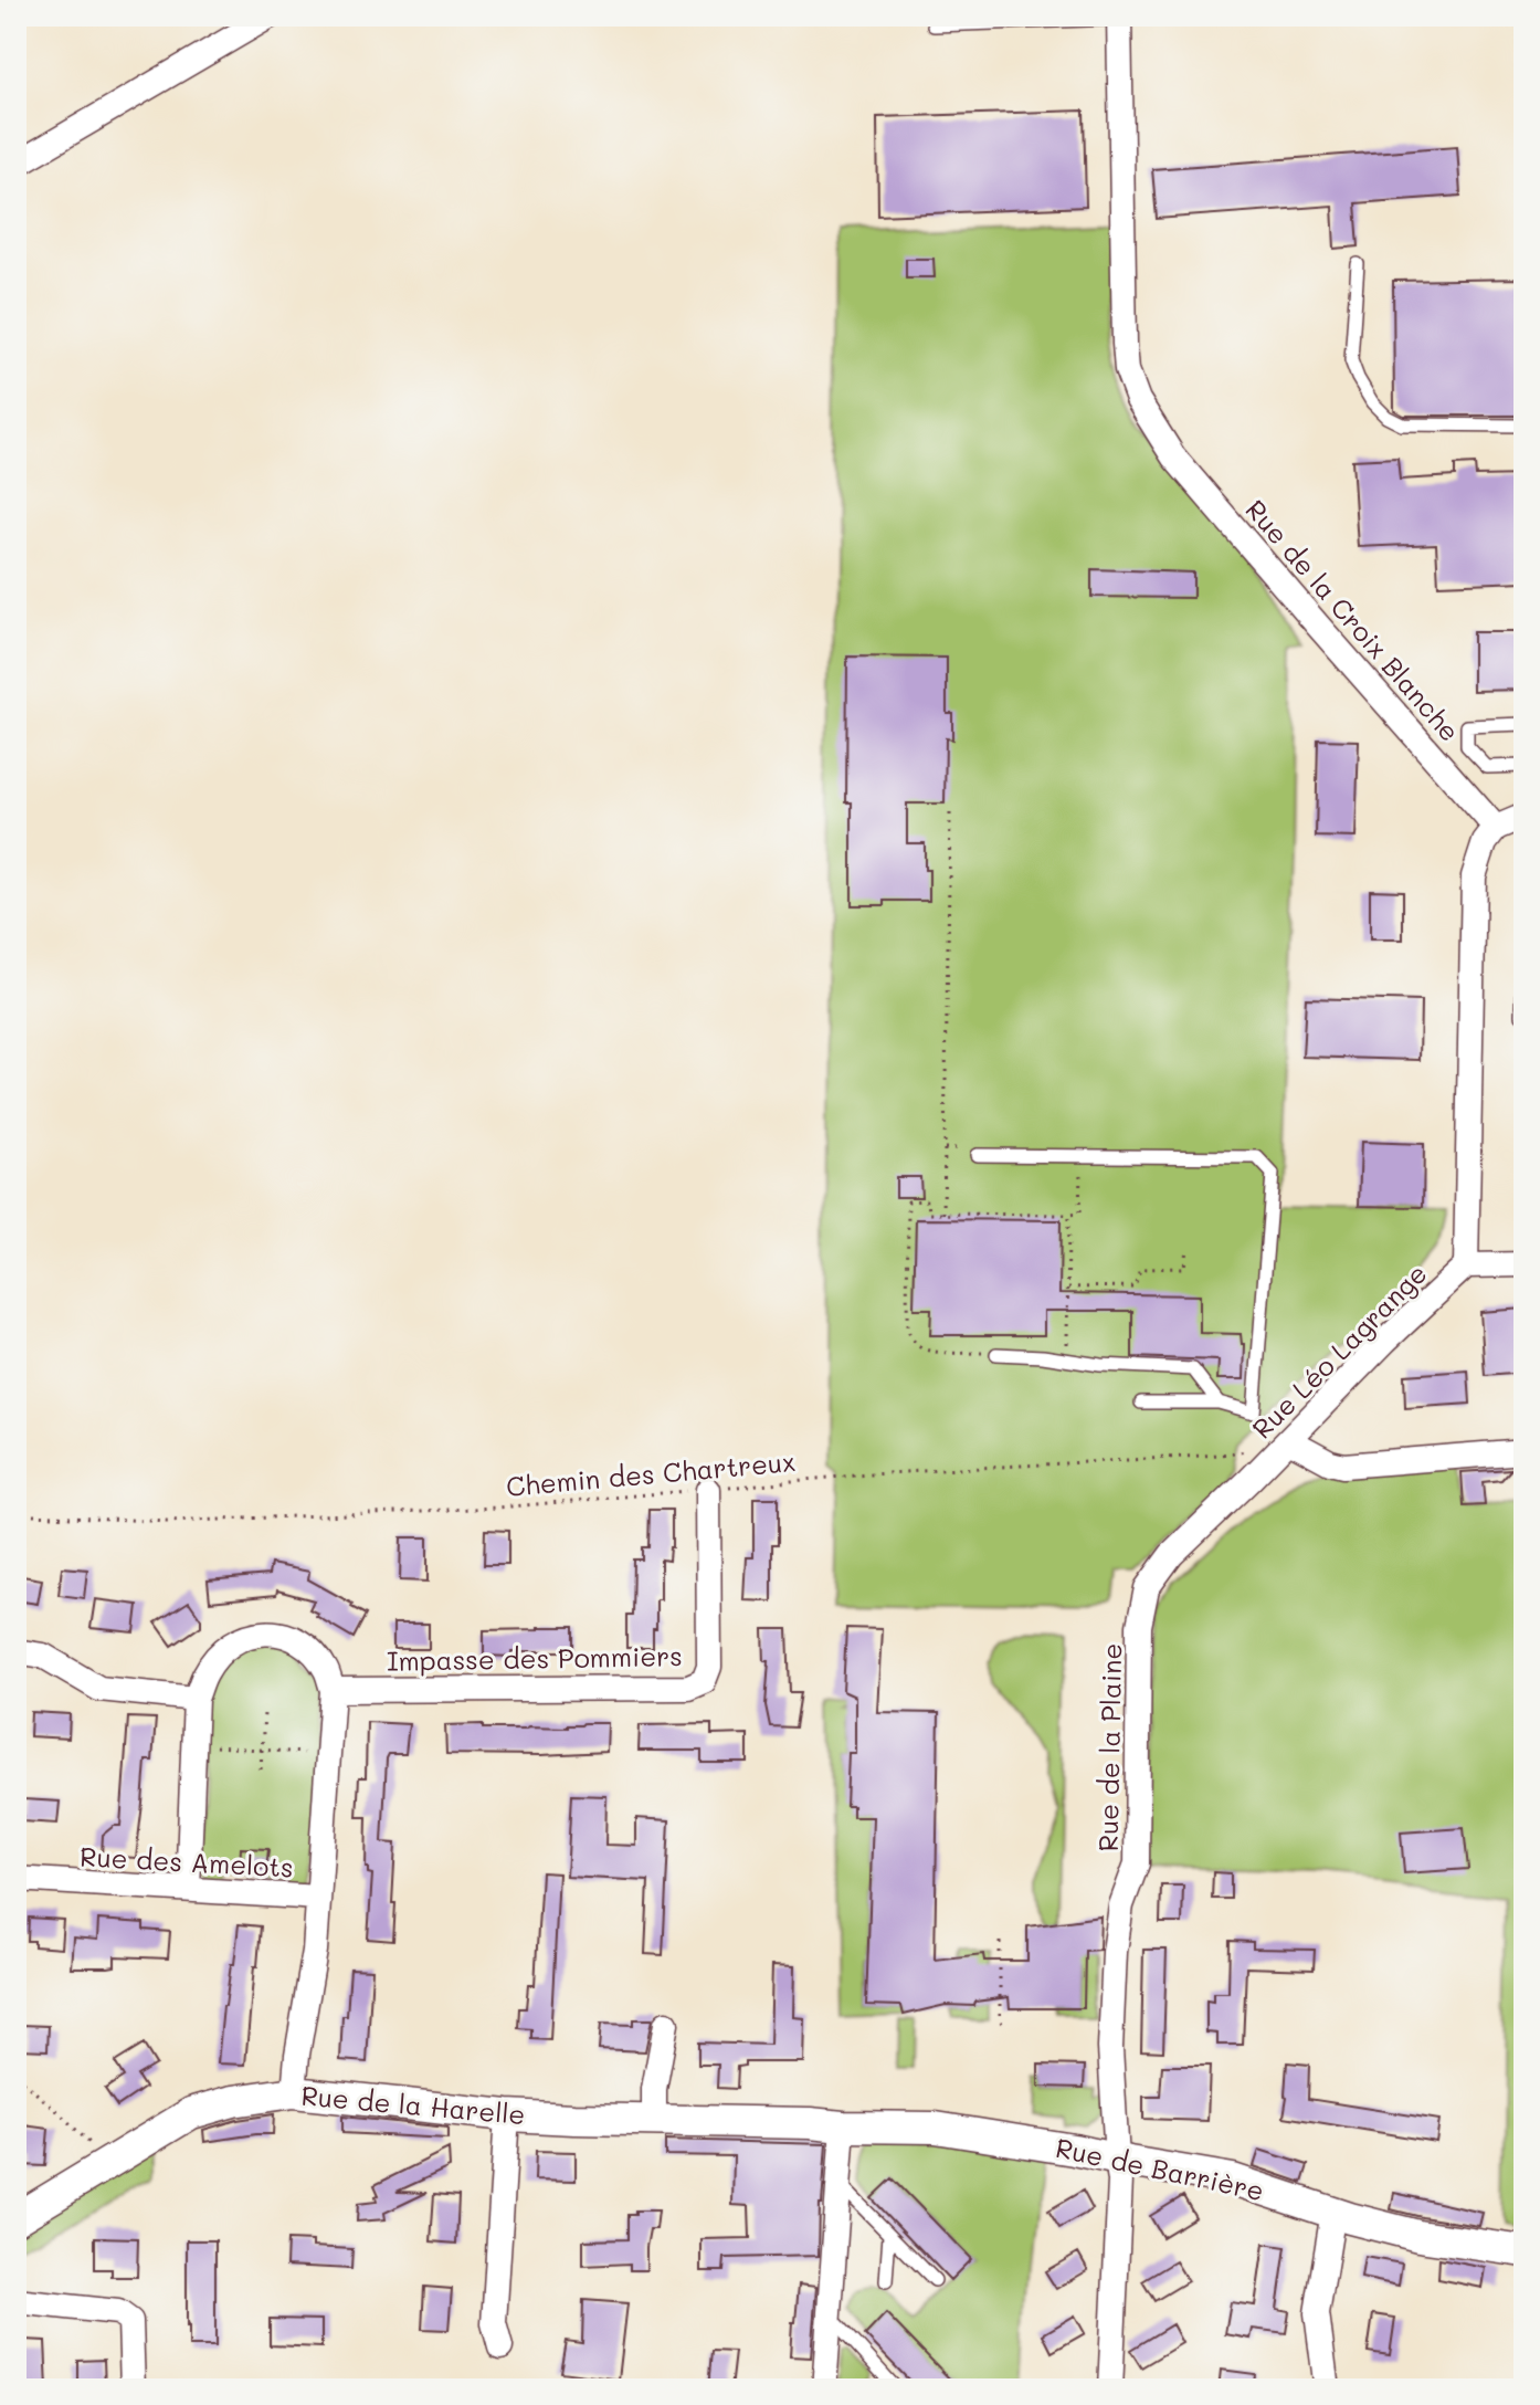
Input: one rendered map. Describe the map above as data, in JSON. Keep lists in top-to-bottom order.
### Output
{
  "streets": {
    "street": [
      "Rue de la Croix Blanche",
      "Rue Léo Lagrange",
      "Impasse des Pommiers",
      "Rue de la Plaine",
      "Rue des Amelots",
      "Rue de la Harelle",
      "Rue de Barrière"
    ],
    "path": ["Chemin des Chartreux"]
  },
  "crossings": [
    ["Rue Léo Lagrange", "Rue de la Plaine"],
    ["Chemin des Chartreux", "Impasse des Pommiers"],
    ["Rue de la Plaine", "Rue de Barrière"],
    ["Rue des Amelots", "Rue de la Harelle"],
    ["Rue de la Harelle", "Rue de Barrière"]
  ]
}
